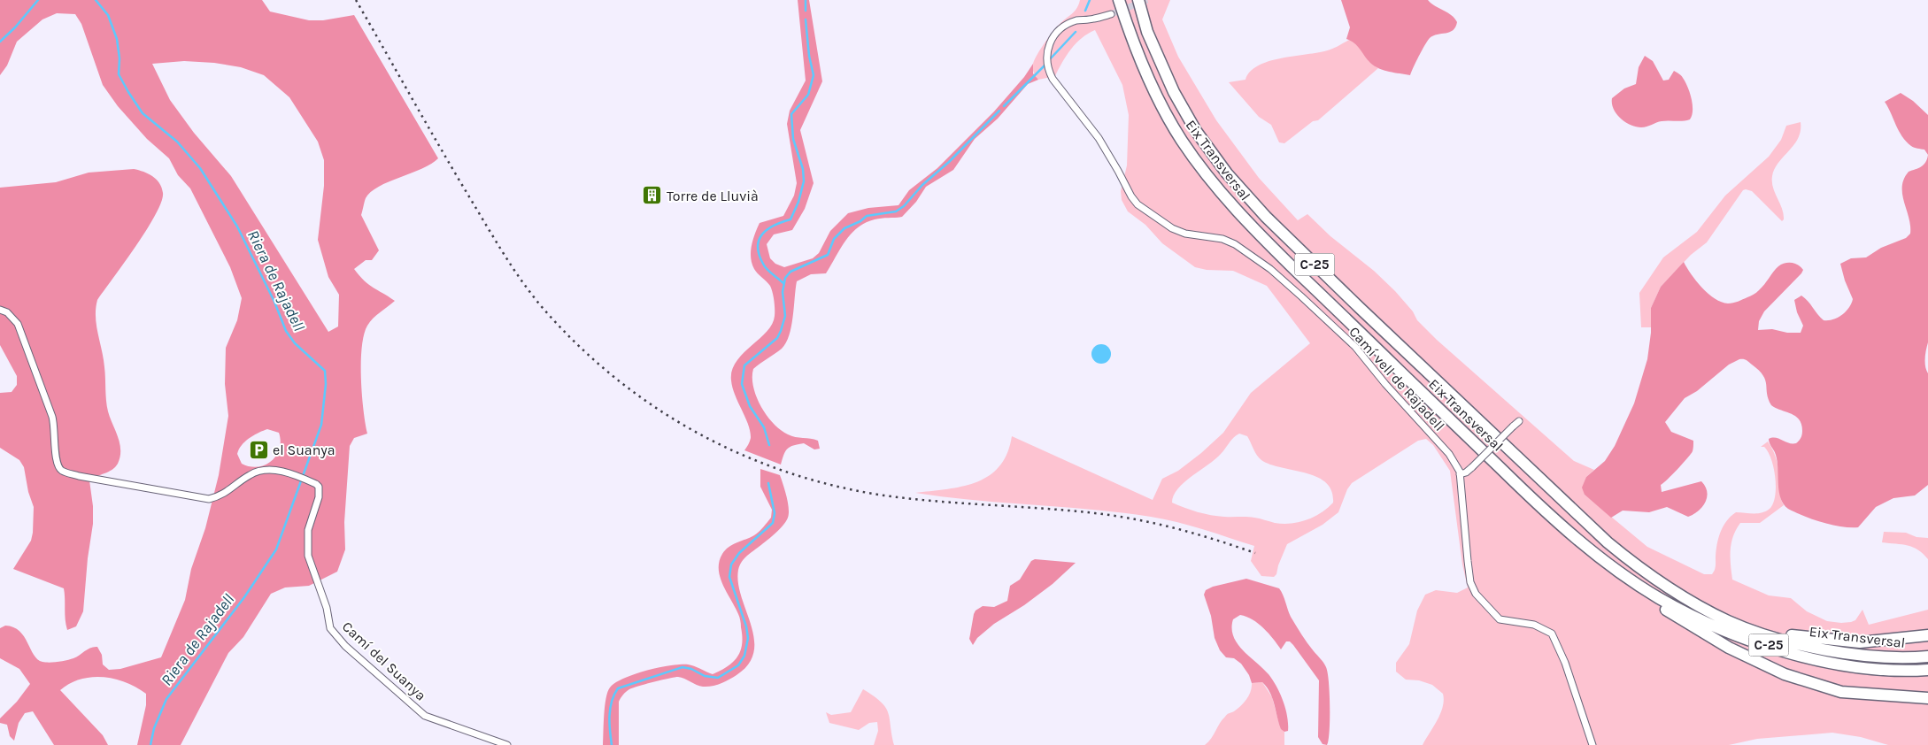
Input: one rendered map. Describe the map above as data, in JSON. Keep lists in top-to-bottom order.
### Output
{
  "streets": {
    "highway": ["Eix Transversal", "C-25"],
    "street": ["Camí vell de Rajadell", "Camí del Suanya"]
  },
  "water": ["Riera de Rajadell"],
  "places": {
    "building": ["Torre de Lluvià"],
    "parking": ["el Suanya"]
  }
}
